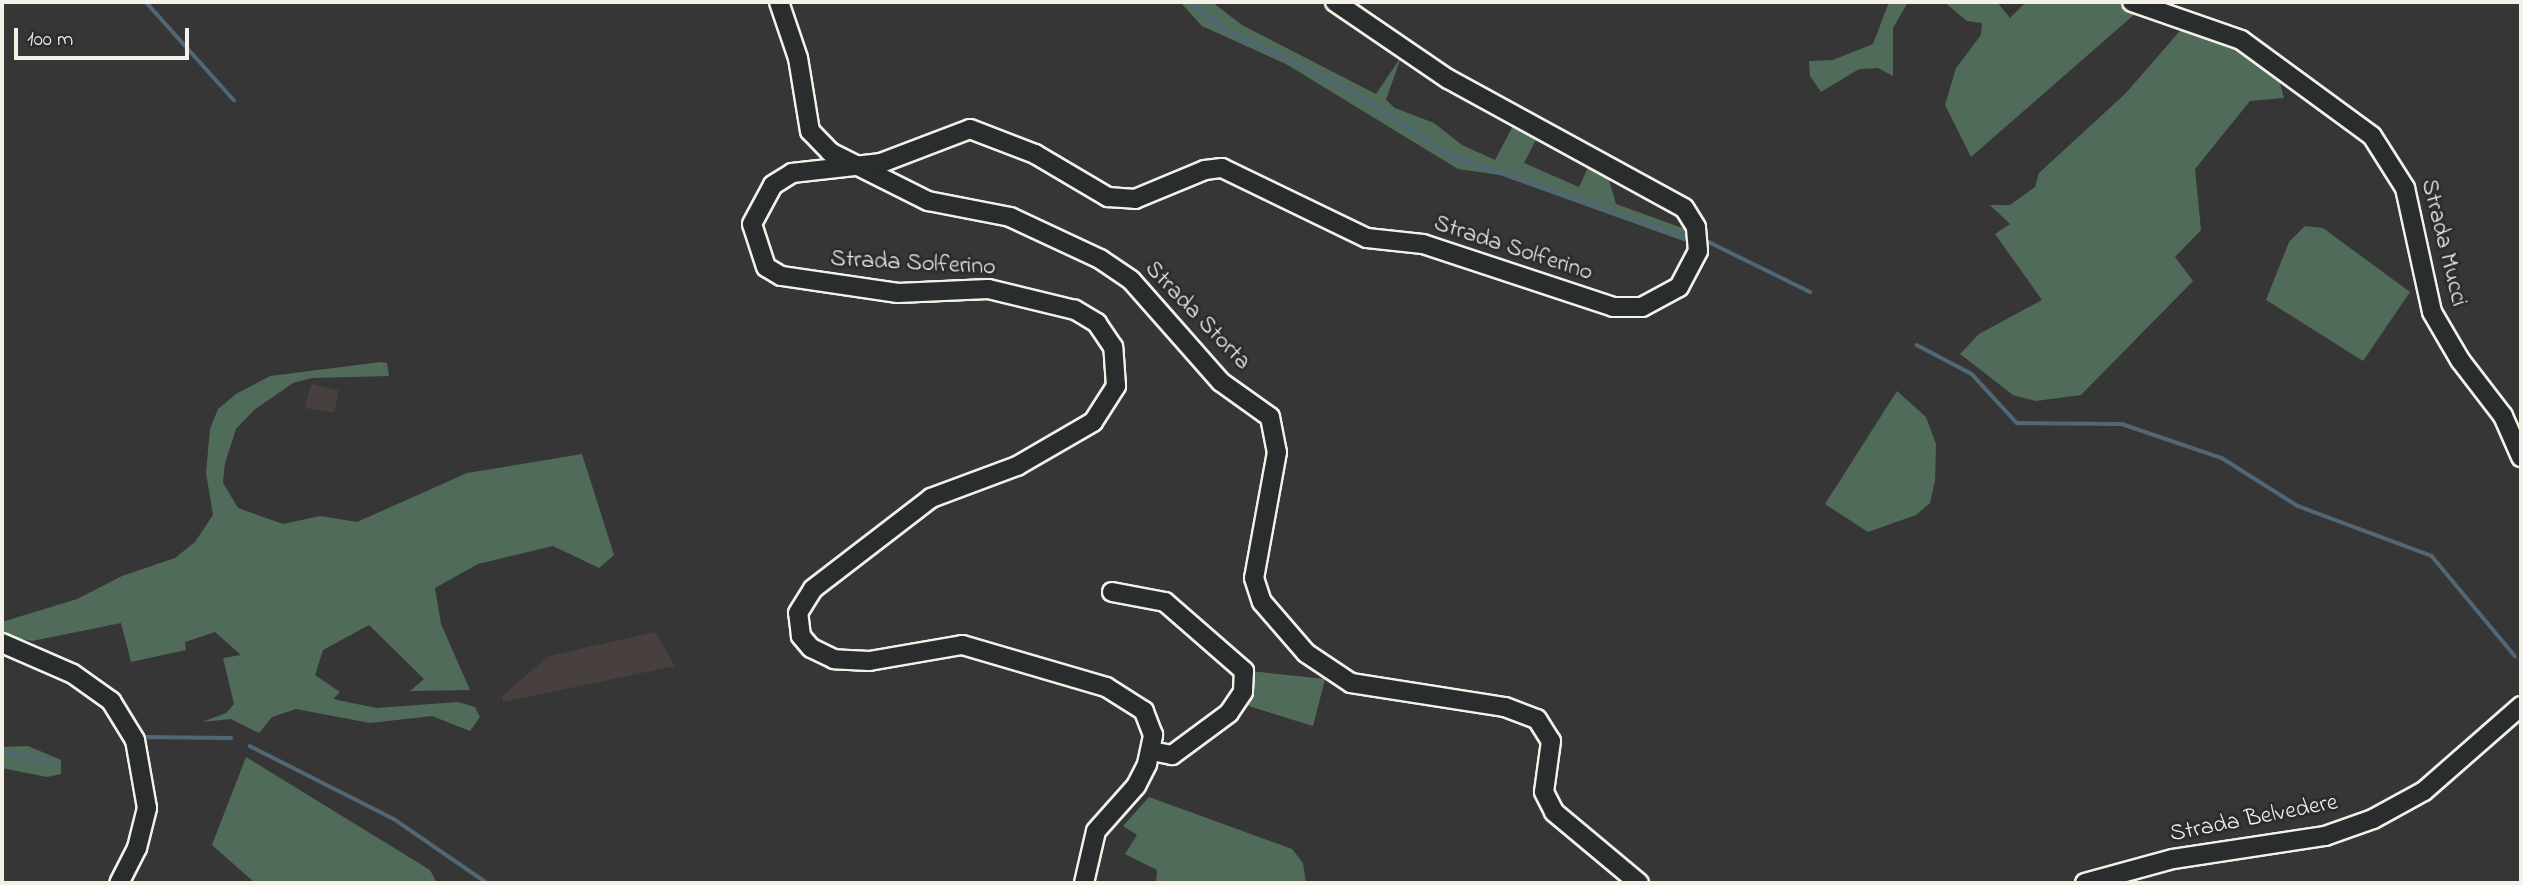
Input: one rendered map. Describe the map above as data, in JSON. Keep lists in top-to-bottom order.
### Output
{
  "streets": {
    "street": [
      "Strada Mucci",
      "Strada Solferino",
      "Strada Storta",
      "Strada Belvedere"
    ]
  },
  "crossings": [
    ["Strada Solferino", "Strada Storta"]
  ],
  "scale_bar": "100 m"
}
